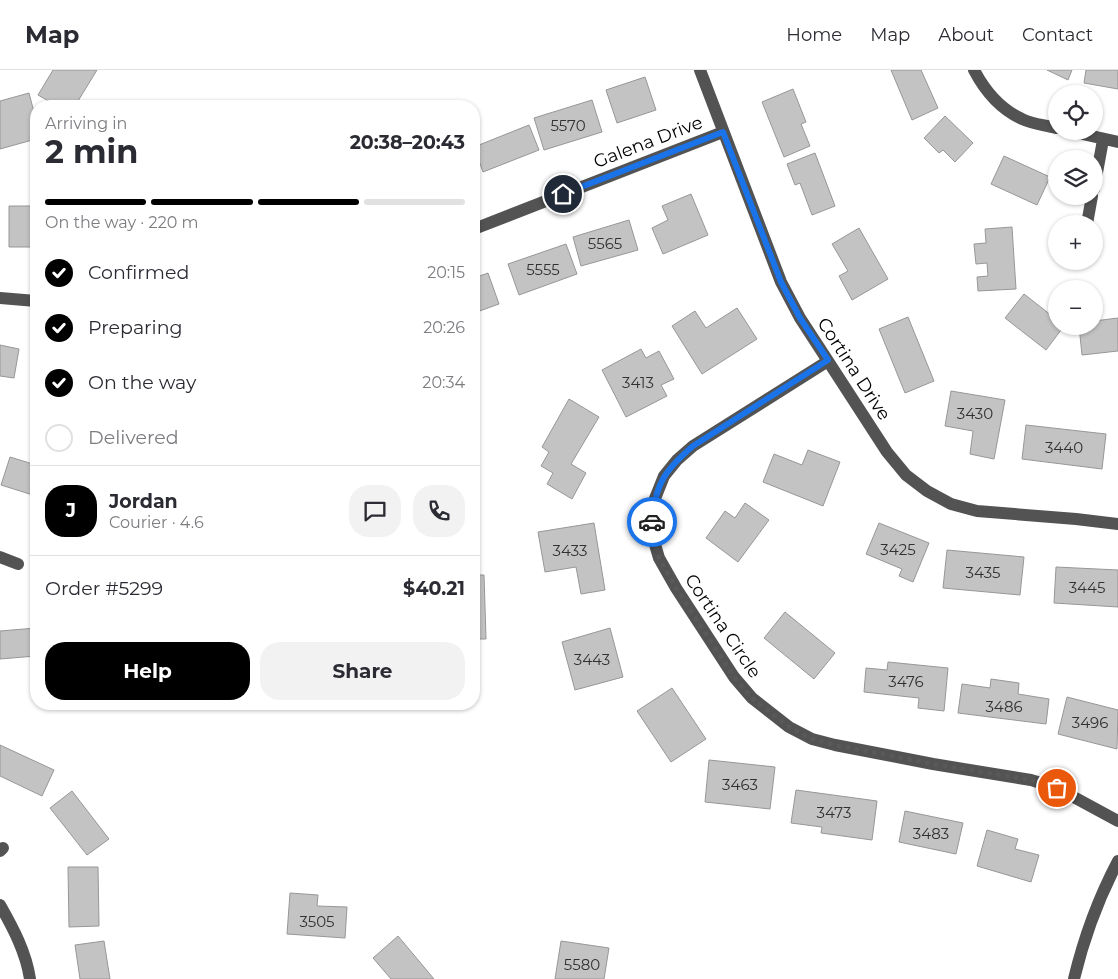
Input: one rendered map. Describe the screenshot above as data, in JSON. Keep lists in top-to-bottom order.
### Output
{
  "streets": {
    "street": ["Galena Drive", "Cortina Drive", "Cortina Circle"]
  },
  "crossings": [
    ["Galena Drive", "Cortina Drive"],
    ["Cortina Drive", "Cortina Circle"]
  ],
  "house_numbers": [
    "5570",
    "5565",
    "5555",
    "3413",
    "3430",
    "3440",
    "3425",
    "3433",
    "3435",
    "3445",
    "3443",
    "3476",
    "3486",
    "3496",
    "3463",
    "3473",
    "3483",
    "3505",
    "5580"
  ],
  "page": {
    "header": "Map",
    "nav": [
      "Home",
      "Map",
      "About",
      "Contact"
    ],
    "map_buttons": ["+", "−"],
    "heading": ["2 min", "Arriving in", "20:38–20:43"],
    "panel": [
      "Jordan",
      "Courier · 4.6",
      "Order #5299",
      "$40.21"
    ],
    "bar": "On the way · 220 m",
    "list": [
      ["Confirmed", "20:15"],
      ["Preparing", "20:26"],
      ["On the way", "20:34"],
      "Delivered"
    ],
    "round": "J",
    "buttons": ["Help", "Share"]
  }
}
